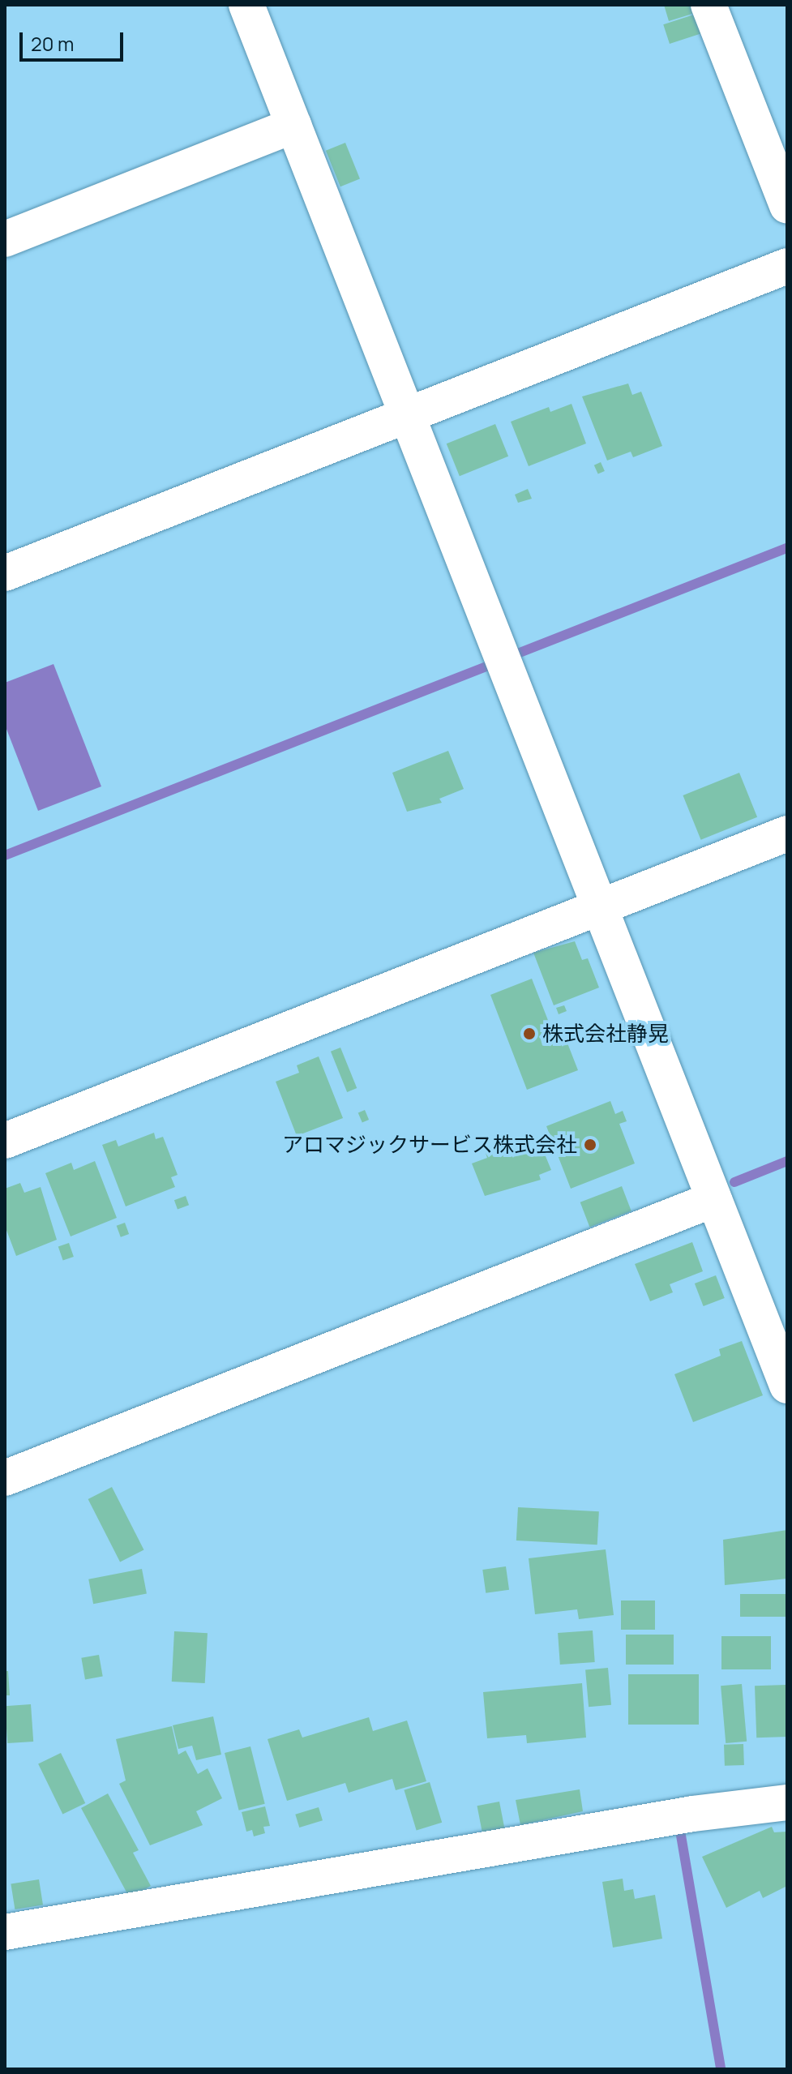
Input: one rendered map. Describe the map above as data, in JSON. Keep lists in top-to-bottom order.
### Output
{
  "places": ["株式会社静晃", "アロマジックサービス株式会社"],
  "scale_bar": "20 m"
}
